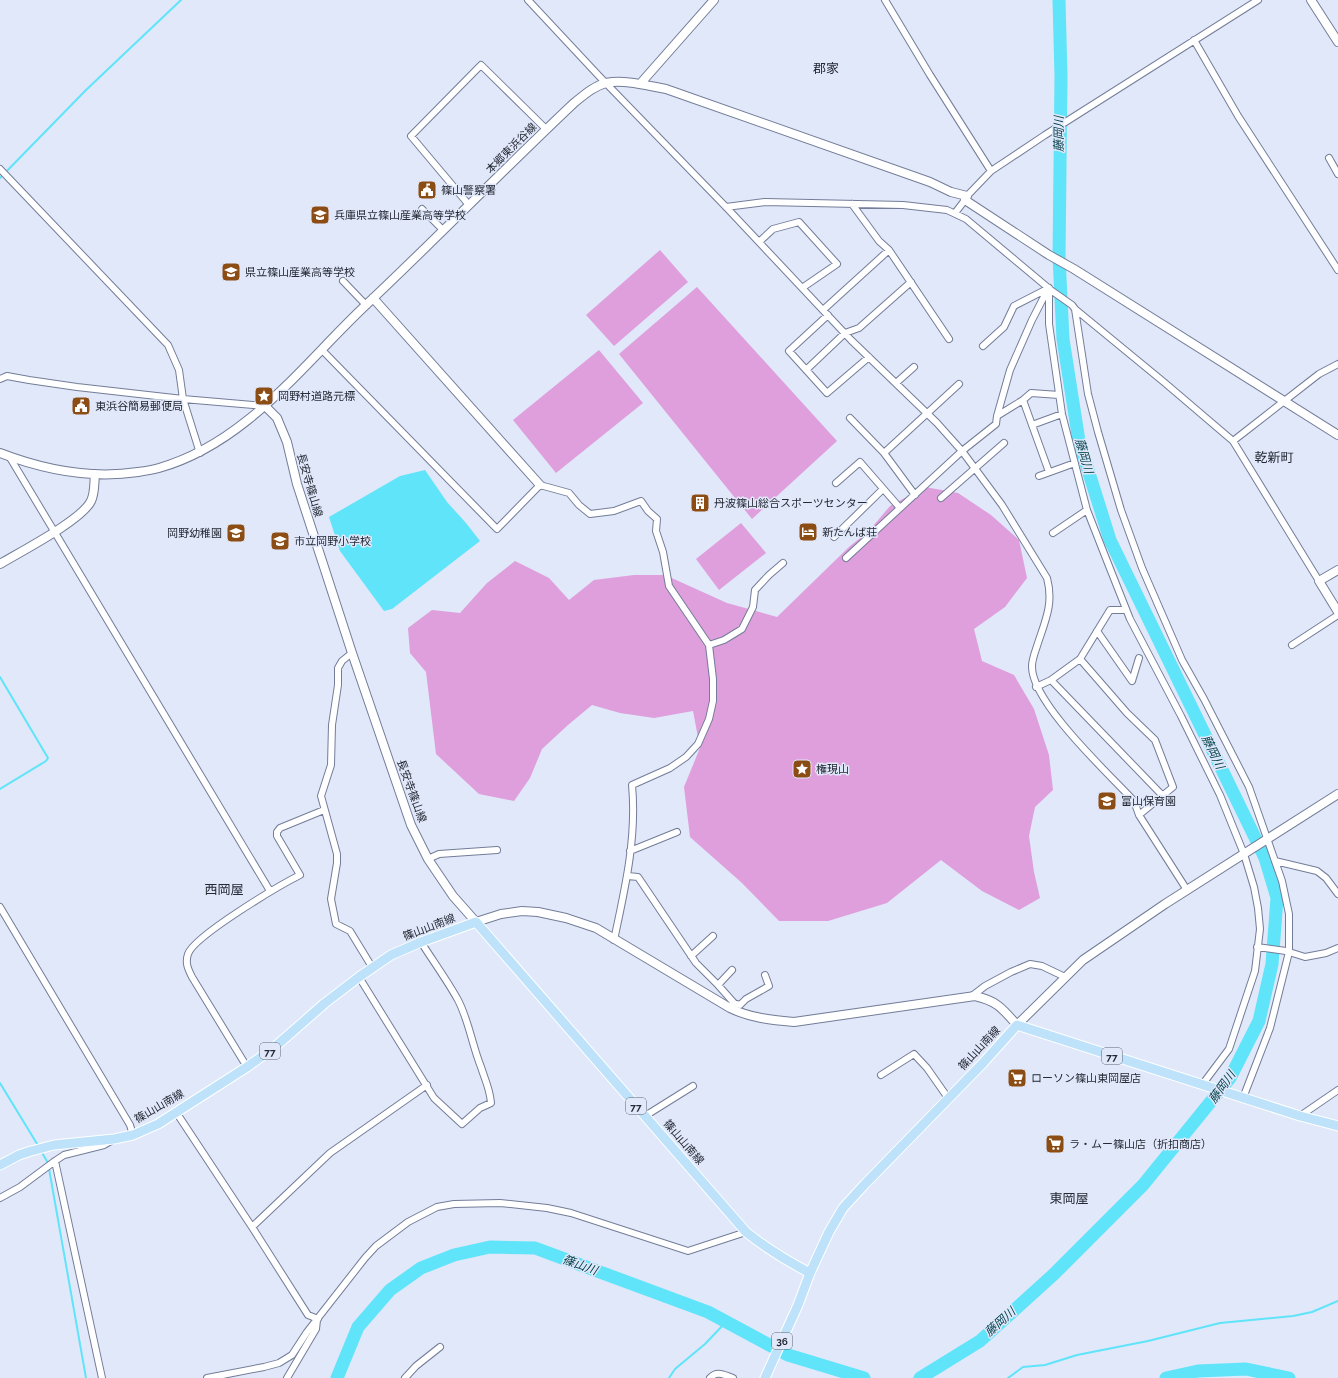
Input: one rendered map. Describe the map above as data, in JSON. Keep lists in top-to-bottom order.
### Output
{
  "streets": {
    "main road": ["篠山山南線", "77", "36"],
    "street": ["本郷東浜谷線", "長安寺篠山線"]
  },
  "crossings": [
    ["本郷東浜谷線", "長安寺篠山線"],
    ["長安寺篠山線", "篠山山南線"],
    ["篠山山南線", "36"]
  ],
  "districts": [
    "郡家",
    "乾新町",
    "西岡屋",
    "東岡屋"
  ],
  "water": ["藤岡川", "篠山川"],
  "places": {
    "public building": ["篠山警察署", "東浜谷簡易郵便局"],
    "school or university": [
      "兵庫県立篠山産業高等学校",
      "県立篠山産業高等学校",
      "岡野幼稚園",
      "市立岡野小学校",
      "富山保育園"
    ],
    "place": ["岡野村道路元標", "権現山"],
    "building": ["丹波篠山総合スポーツセンター"],
    "hotel": ["新たんば荘"],
    "supermarket": ["ローソン篠山東岡屋店", "ラ・ムー篠山店（折扣商店）"]
  }
}
